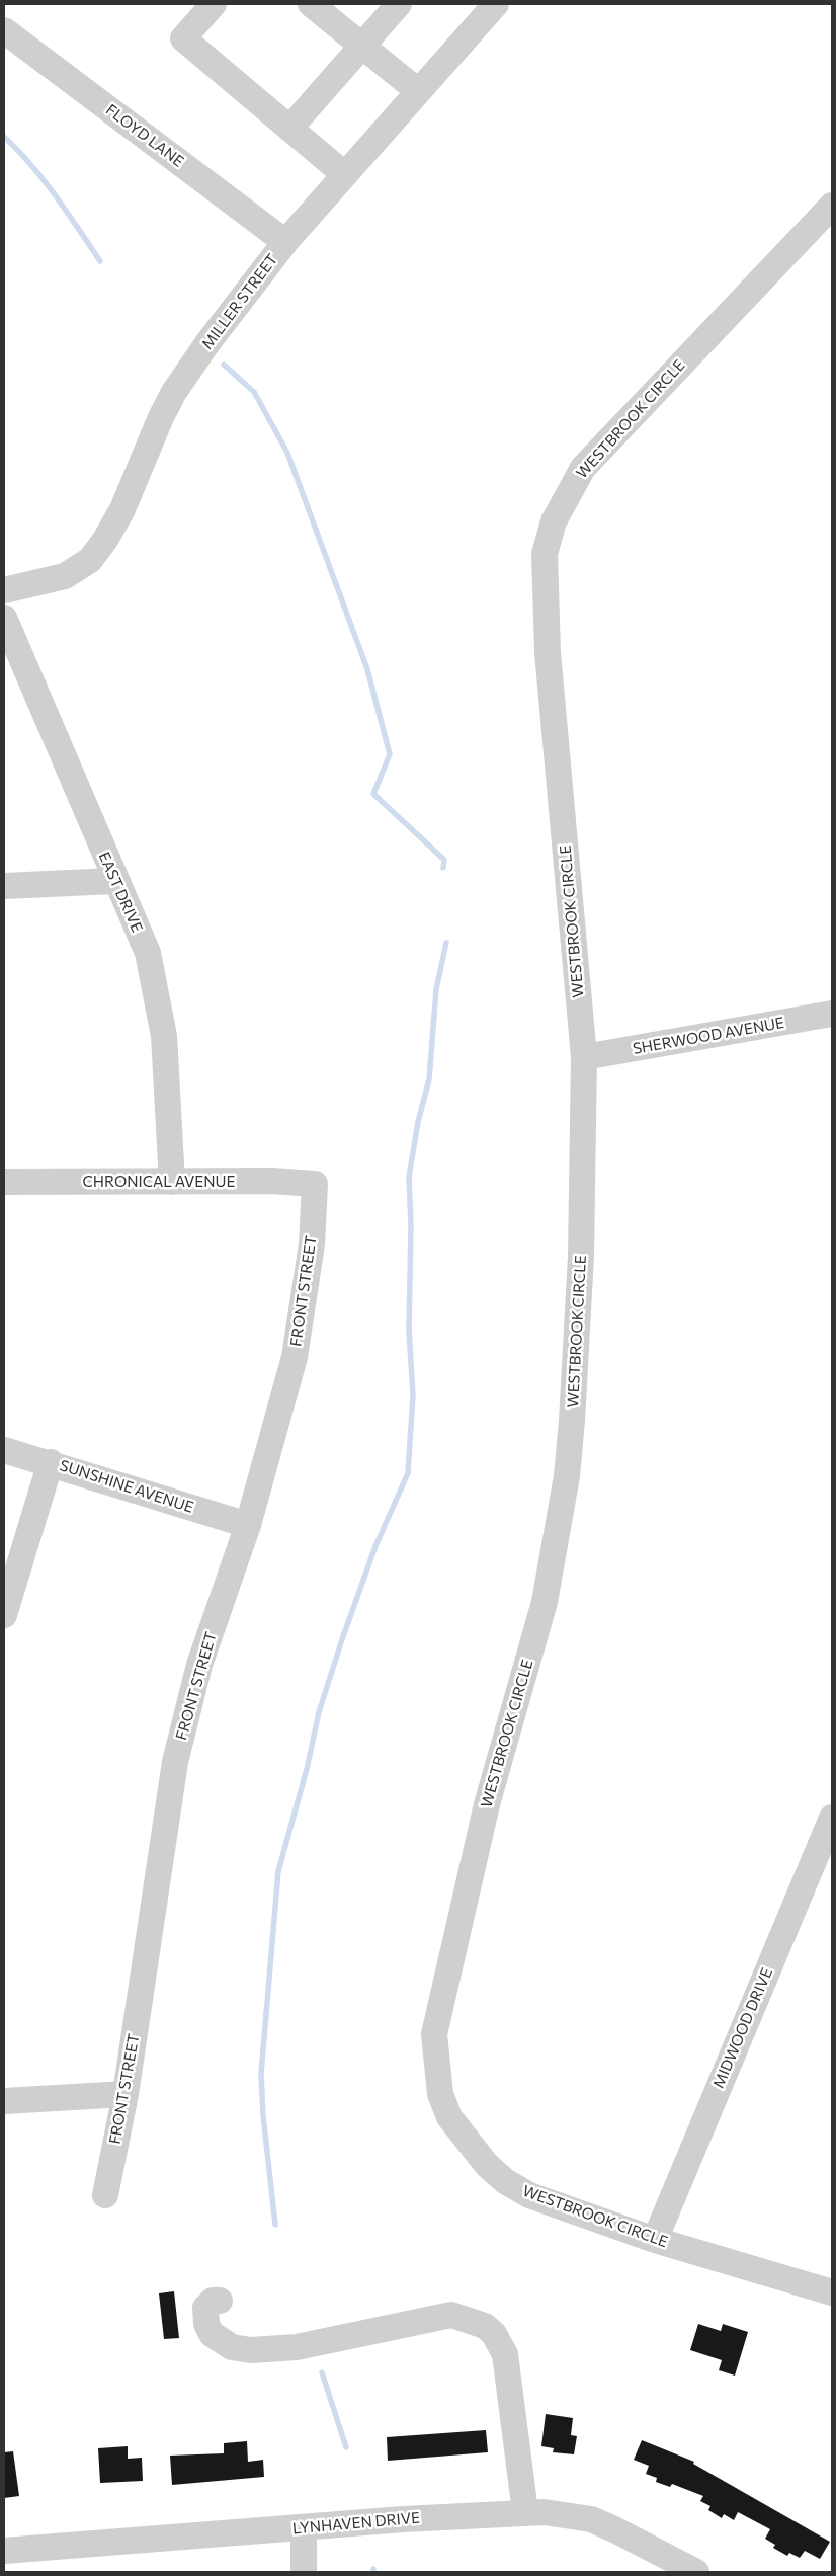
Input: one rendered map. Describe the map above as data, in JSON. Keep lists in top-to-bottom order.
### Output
{
  "streets": {
    "street": [
      "FLOYD LANE",
      "MILLER STREET",
      "WESTBROOK CIRCLE",
      "EAST DRIVE",
      "SHERWOOD AVENUE",
      "CHRONICAL AVENUE",
      "FRONT STREET",
      "SUNSHINE AVENUE",
      "MIDWOOD DRIVE",
      "LYNHAVEN DRIVE"
    ]
  },
  "crossings": [
    ["FLOYD LANE", "MILLER STREET"],
    ["WESTBROOK CIRCLE", "SHERWOOD AVENUE"],
    ["WESTBROOK CIRCLE", "MIDWOOD DRIVE"],
    ["EAST DRIVE", "CHRONICAL AVENUE"],
    ["CHRONICAL AVENUE", "FRONT STREET"],
    ["FRONT STREET", "SUNSHINE AVENUE"]
  ]
}
